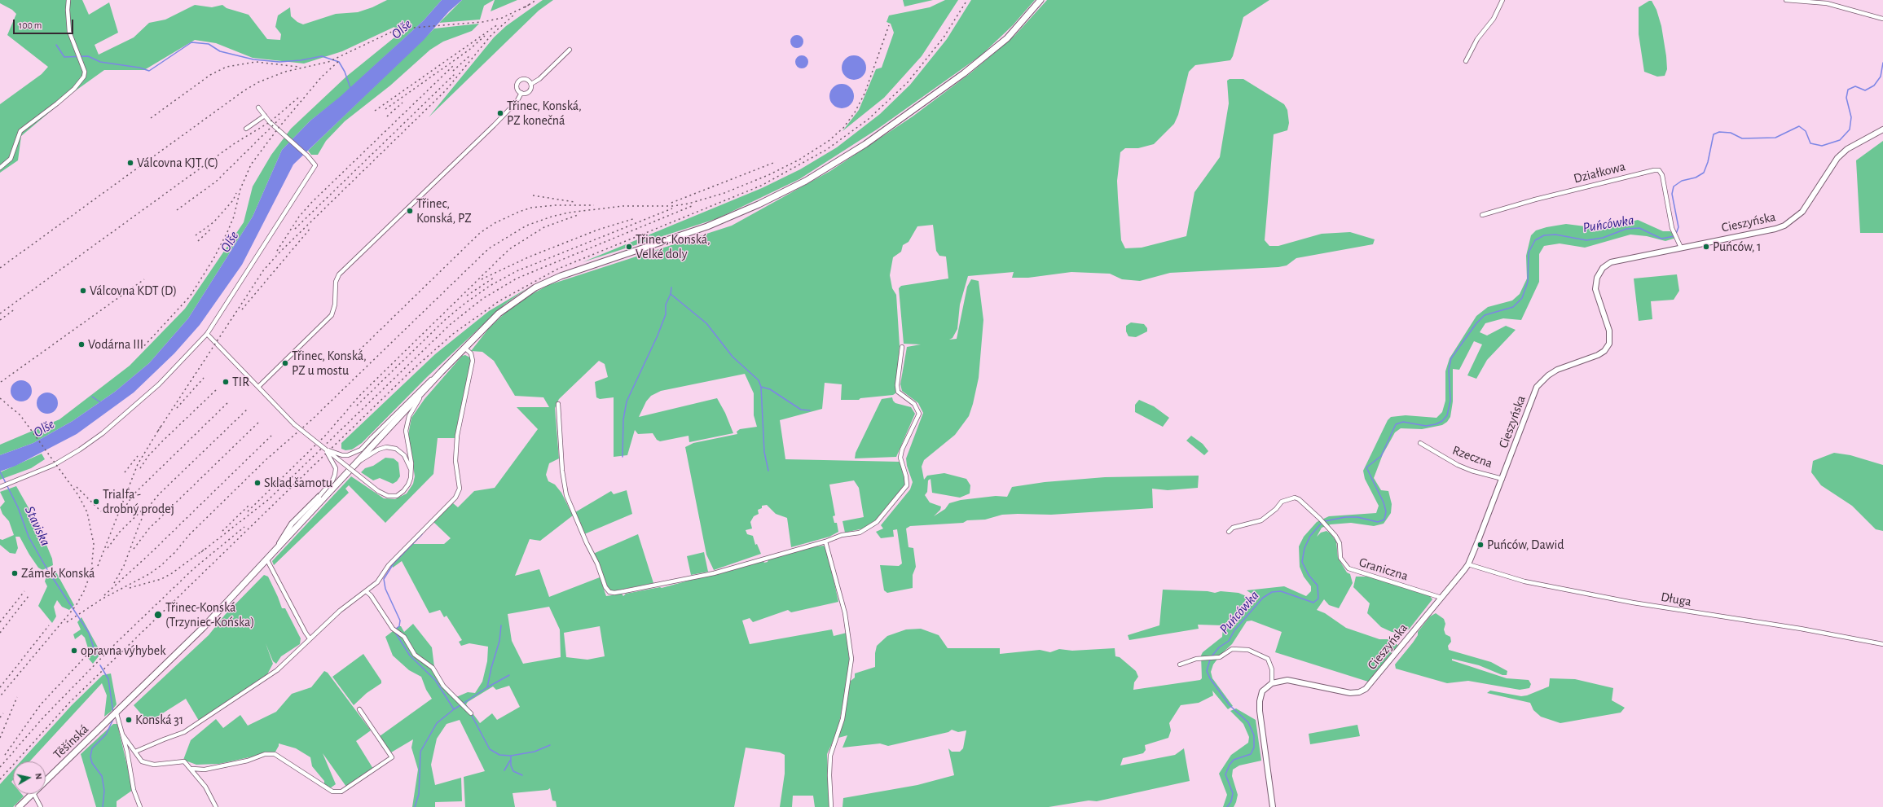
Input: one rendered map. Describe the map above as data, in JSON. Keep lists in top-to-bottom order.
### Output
{
  "streets": {
    "main road": ["Těšínská"],
    "street": [
      "Działkowa",
      "Cieszyńska",
      "Rzeczna",
      "Graniczna",
      "Długa"
    ]
  },
  "crossings": [
    ["Działkowa", "Cieszyńska"],
    ["Cieszyńska", "Rzeczna"],
    ["Cieszyńska", "Graniczna"],
    ["Cieszyńska", "Długa"]
  ],
  "water": ["Olše", "Puńcówka", "Staviska"],
  "places": [
    "Třinec, Konská, PZ konečná",
    "Válcovna KJT (C)",
    "Třinec, Konská, PZ",
    "Třinec, Konská, Velké doly",
    "Puńców, 1",
    "Válcovna KDT (D)",
    "Vodárna III",
    "Třinec, Konská, PZ u mostu",
    "TIR",
    "Sklad šamotu",
    "Trialfa - drobný prodej",
    "Puńców, Dawid",
    "Zámek Konská",
    "Třinec-Konská (Trzyniec-Końska)",
    "opravna výhybek",
    "Konská 31"
  ],
  "scale_bar": "100 m",
  "north": "right"
}
